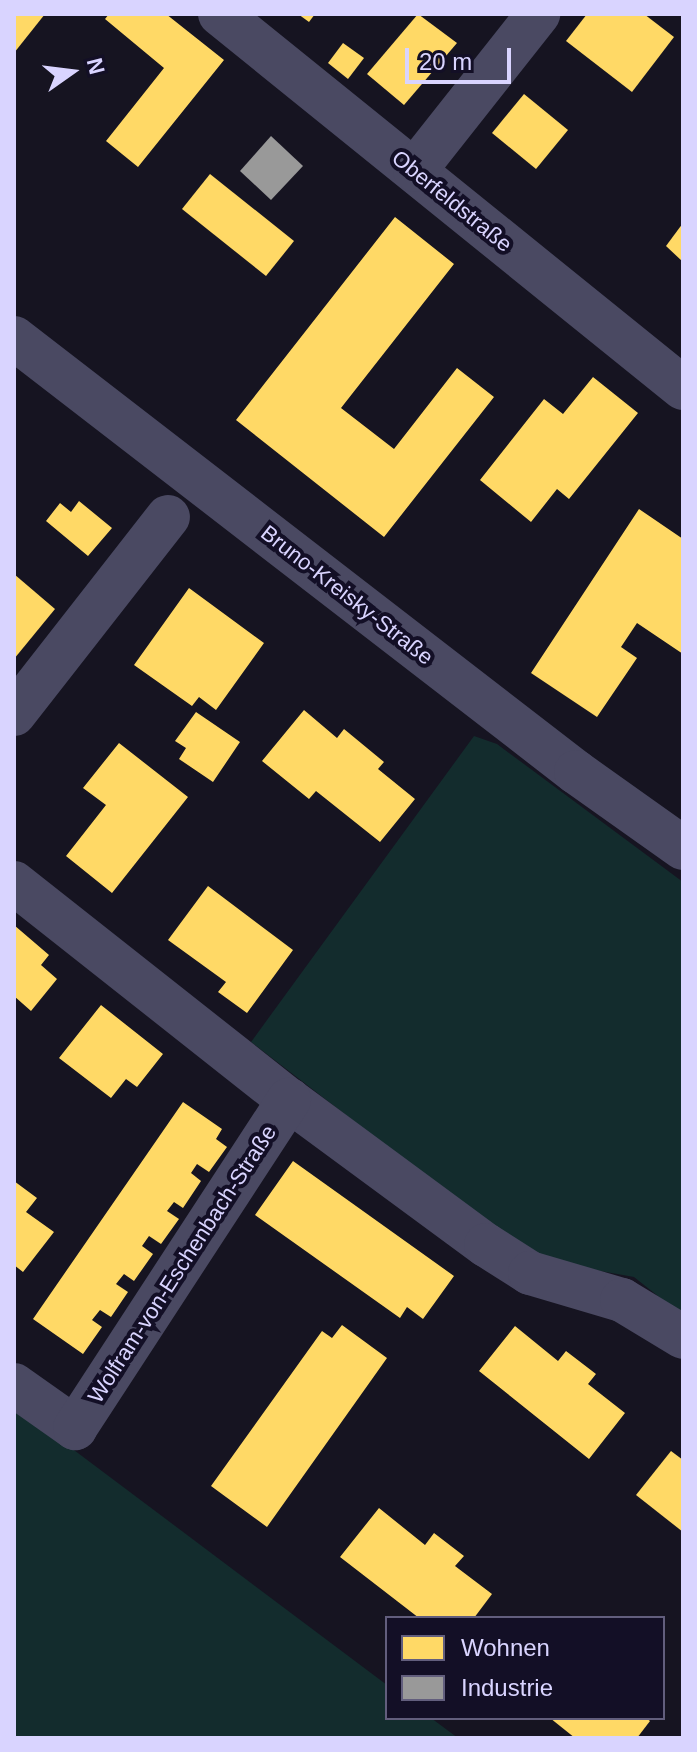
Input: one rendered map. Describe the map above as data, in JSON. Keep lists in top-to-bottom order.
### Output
{
  "streets": {
    "street": ["Oberfeldstraße", "Bruno-Kreisky-Straße", "Wolfram-von-Eschenbach-Straße"]
  },
  "legend": ["Wohnen", "Industrie"],
  "scale_bar": "20 m",
  "north": "right"
}
